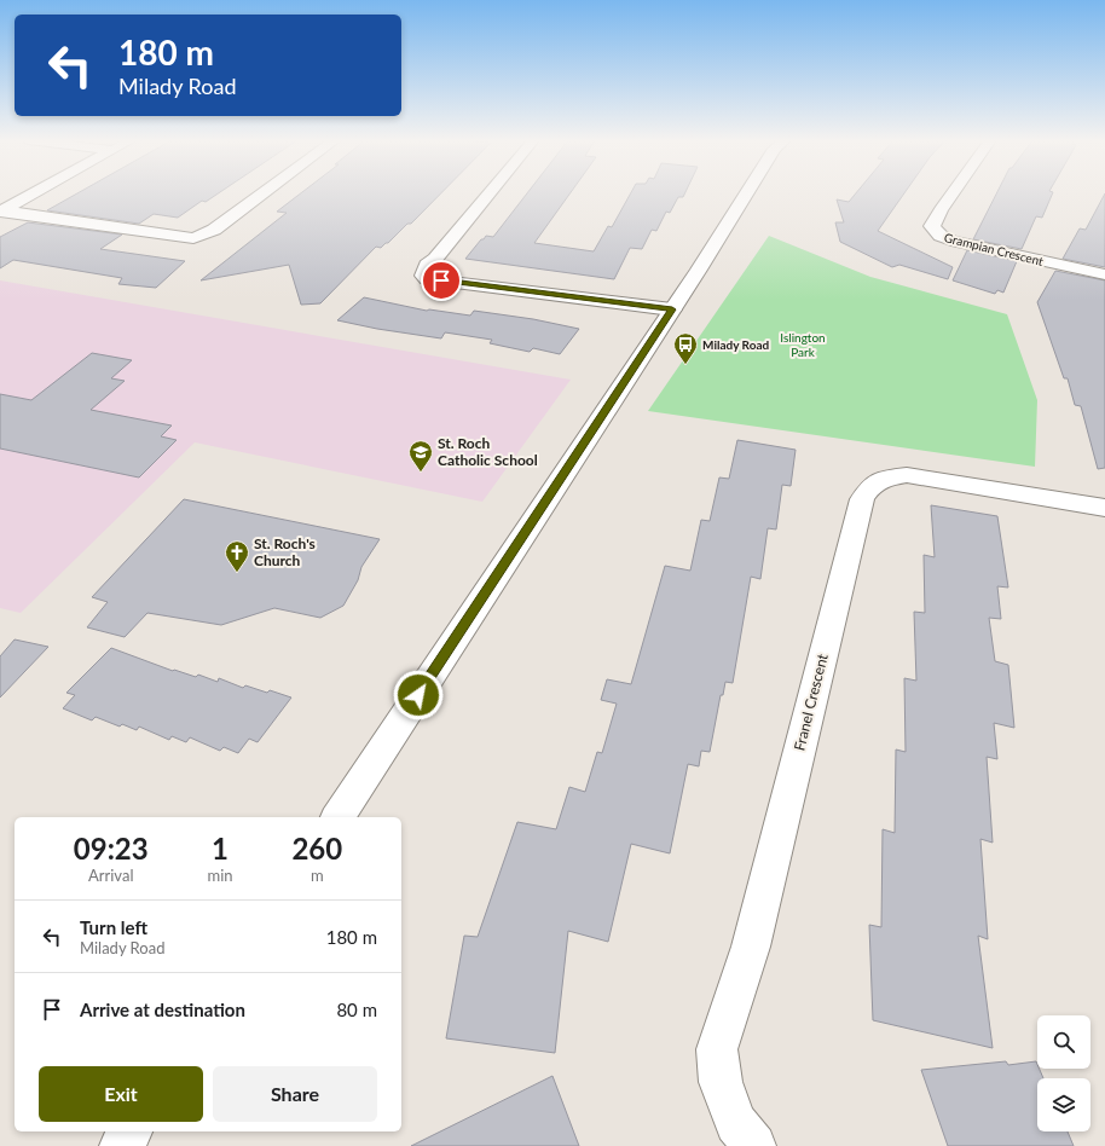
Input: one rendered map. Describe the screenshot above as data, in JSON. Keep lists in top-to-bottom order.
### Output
{
  "streets": {
    "street": ["Grampian Crescent", "Franel Crescent"]
  },
  "parks": ["Islington Park"],
  "places": {
    "bus stop": ["Milady Road"],
    "school or university": ["St. Roch Catholic School"],
    "church": ["St. Roch's Church"]
  },
  "page": {
    "turn": ["180 m", "Milady Road"],
    "eta": [
      "09:23",
      "Arrival",
      "1",
      "min",
      "260",
      "m"
    ],
    "list": [
      {
        "name": "Turn left",
        "note": "Milady Road",
        "value": "180 m"
      },
      {
        "name": "Arrive at destination",
        "value": "80 m"
      }
    ],
    "buttons": ["Exit", "Share"]
  }
}
